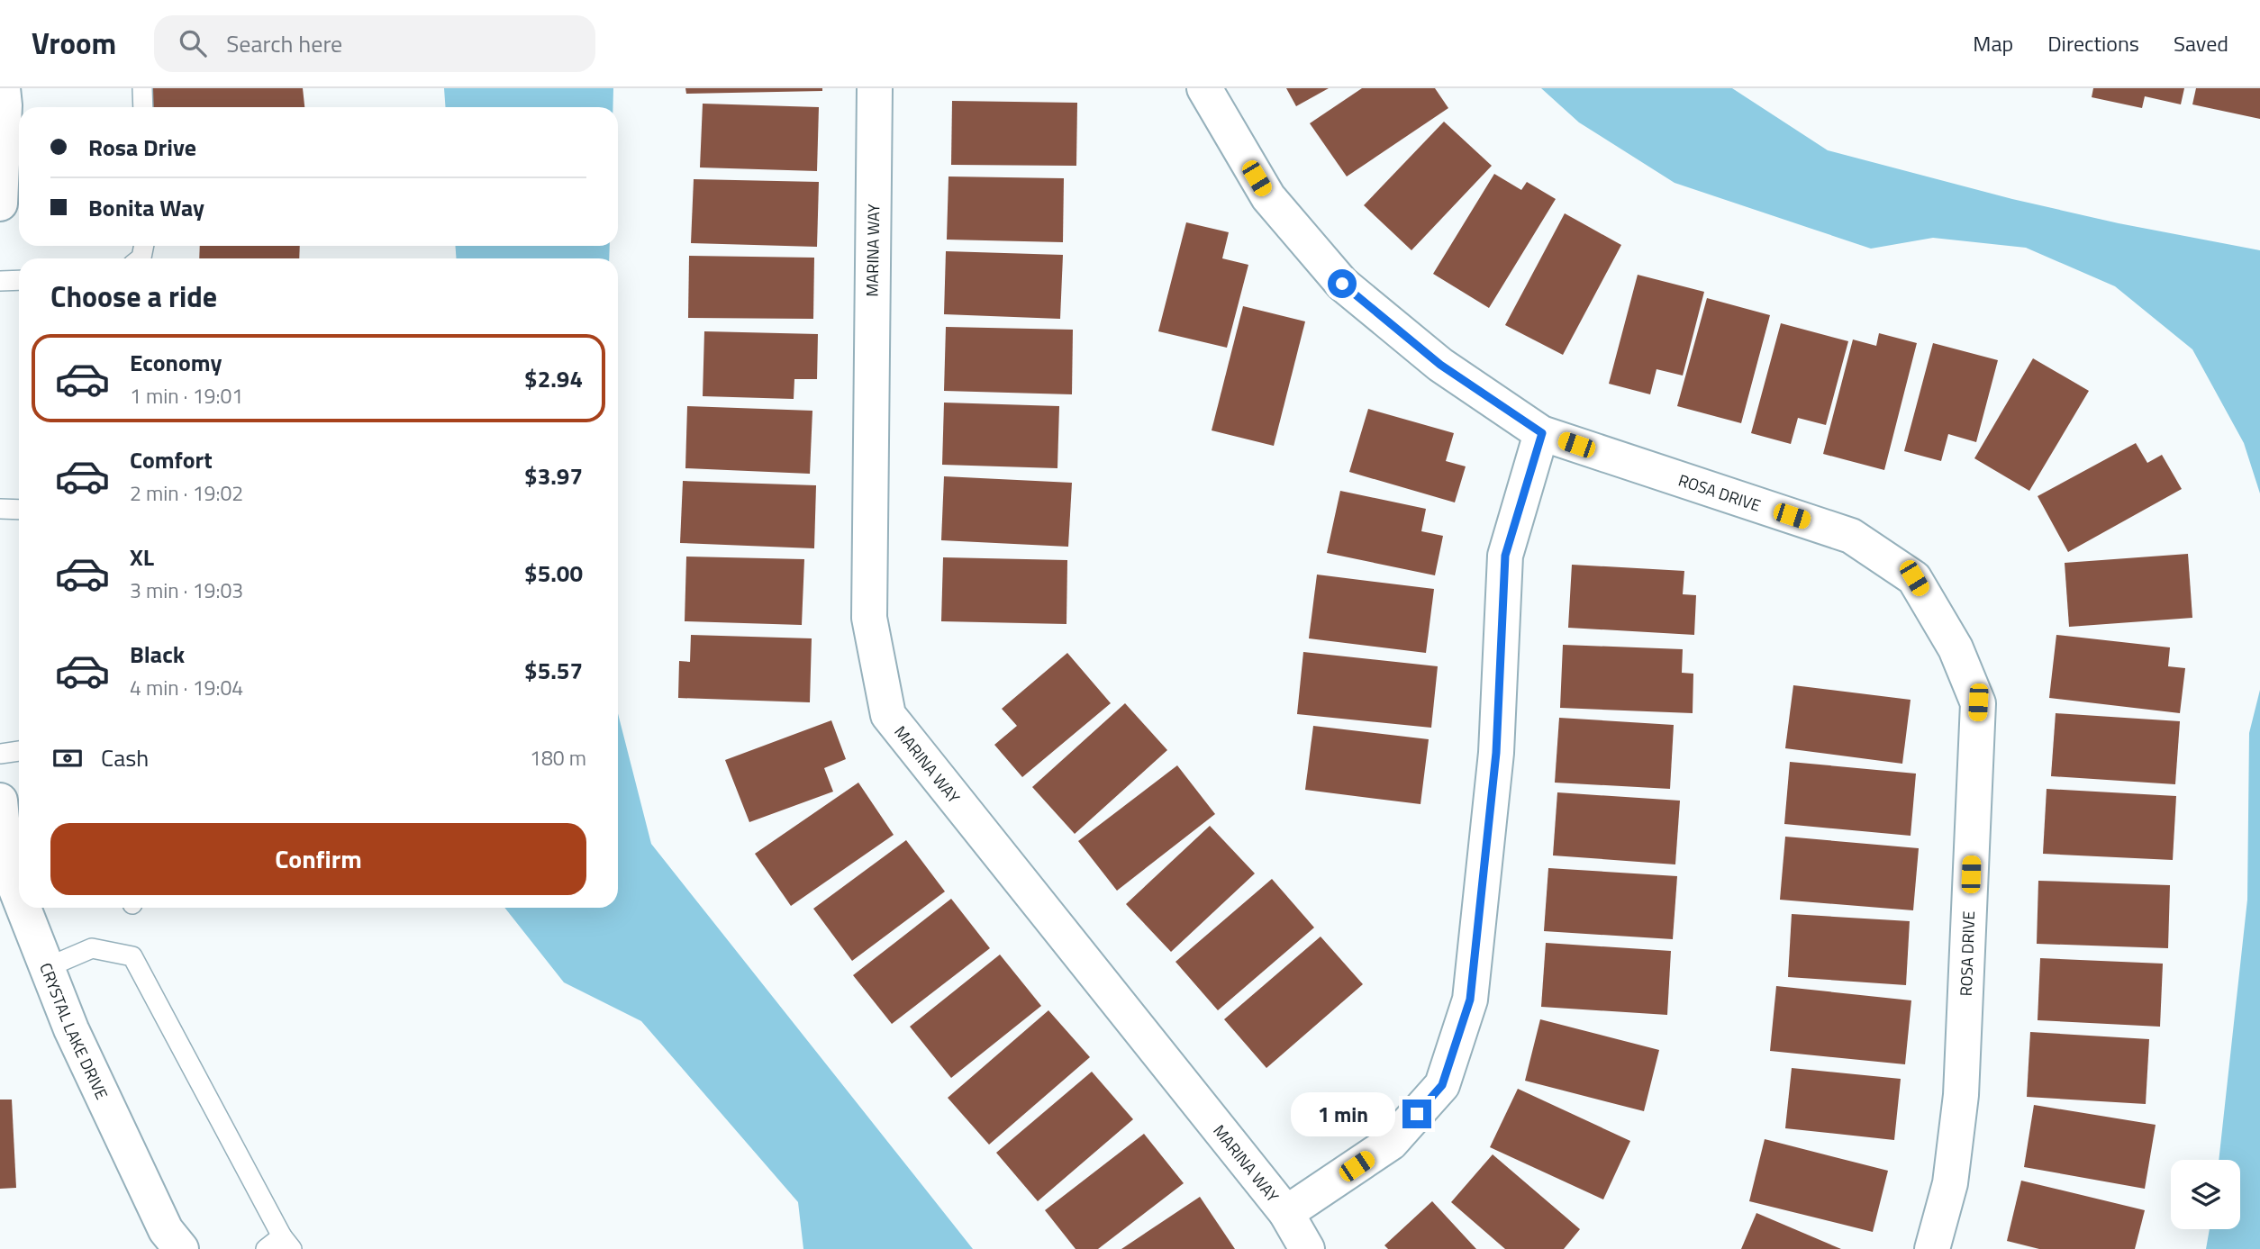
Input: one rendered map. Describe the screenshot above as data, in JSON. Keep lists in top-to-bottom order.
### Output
{
  "streets": {
    "street": ["MARINA WAY", "ROSA DRIVE", "CRYSTAL LAKE DRIVE"]
  },
  "page": {
    "header": "Vroom",
    "search": "Search here",
    "nav": ["Map", "Directions", "Saved"],
    "banner": ["Rosa Drive", "Bonita Way"],
    "heading": "Choose a ride",
    "list": [
      {
        "name": "Economy",
        "note": "1 min · 19:01",
        "value": "$2.94"
      },
      {
        "name": "Comfort",
        "note": "2 min · 19:02",
        "value": "$3.97"
      },
      {
        "name": "XL",
        "note": "3 min · 19:03",
        "value": "$5.00"
      },
      {
        "name": "Black",
        "note": "4 min · 19:04",
        "value": "$5.57"
      }
    ],
    "pay": ["Cash", "180 m"],
    "buttons": "Confirm",
    "bubble": "1 min"
  }
}
